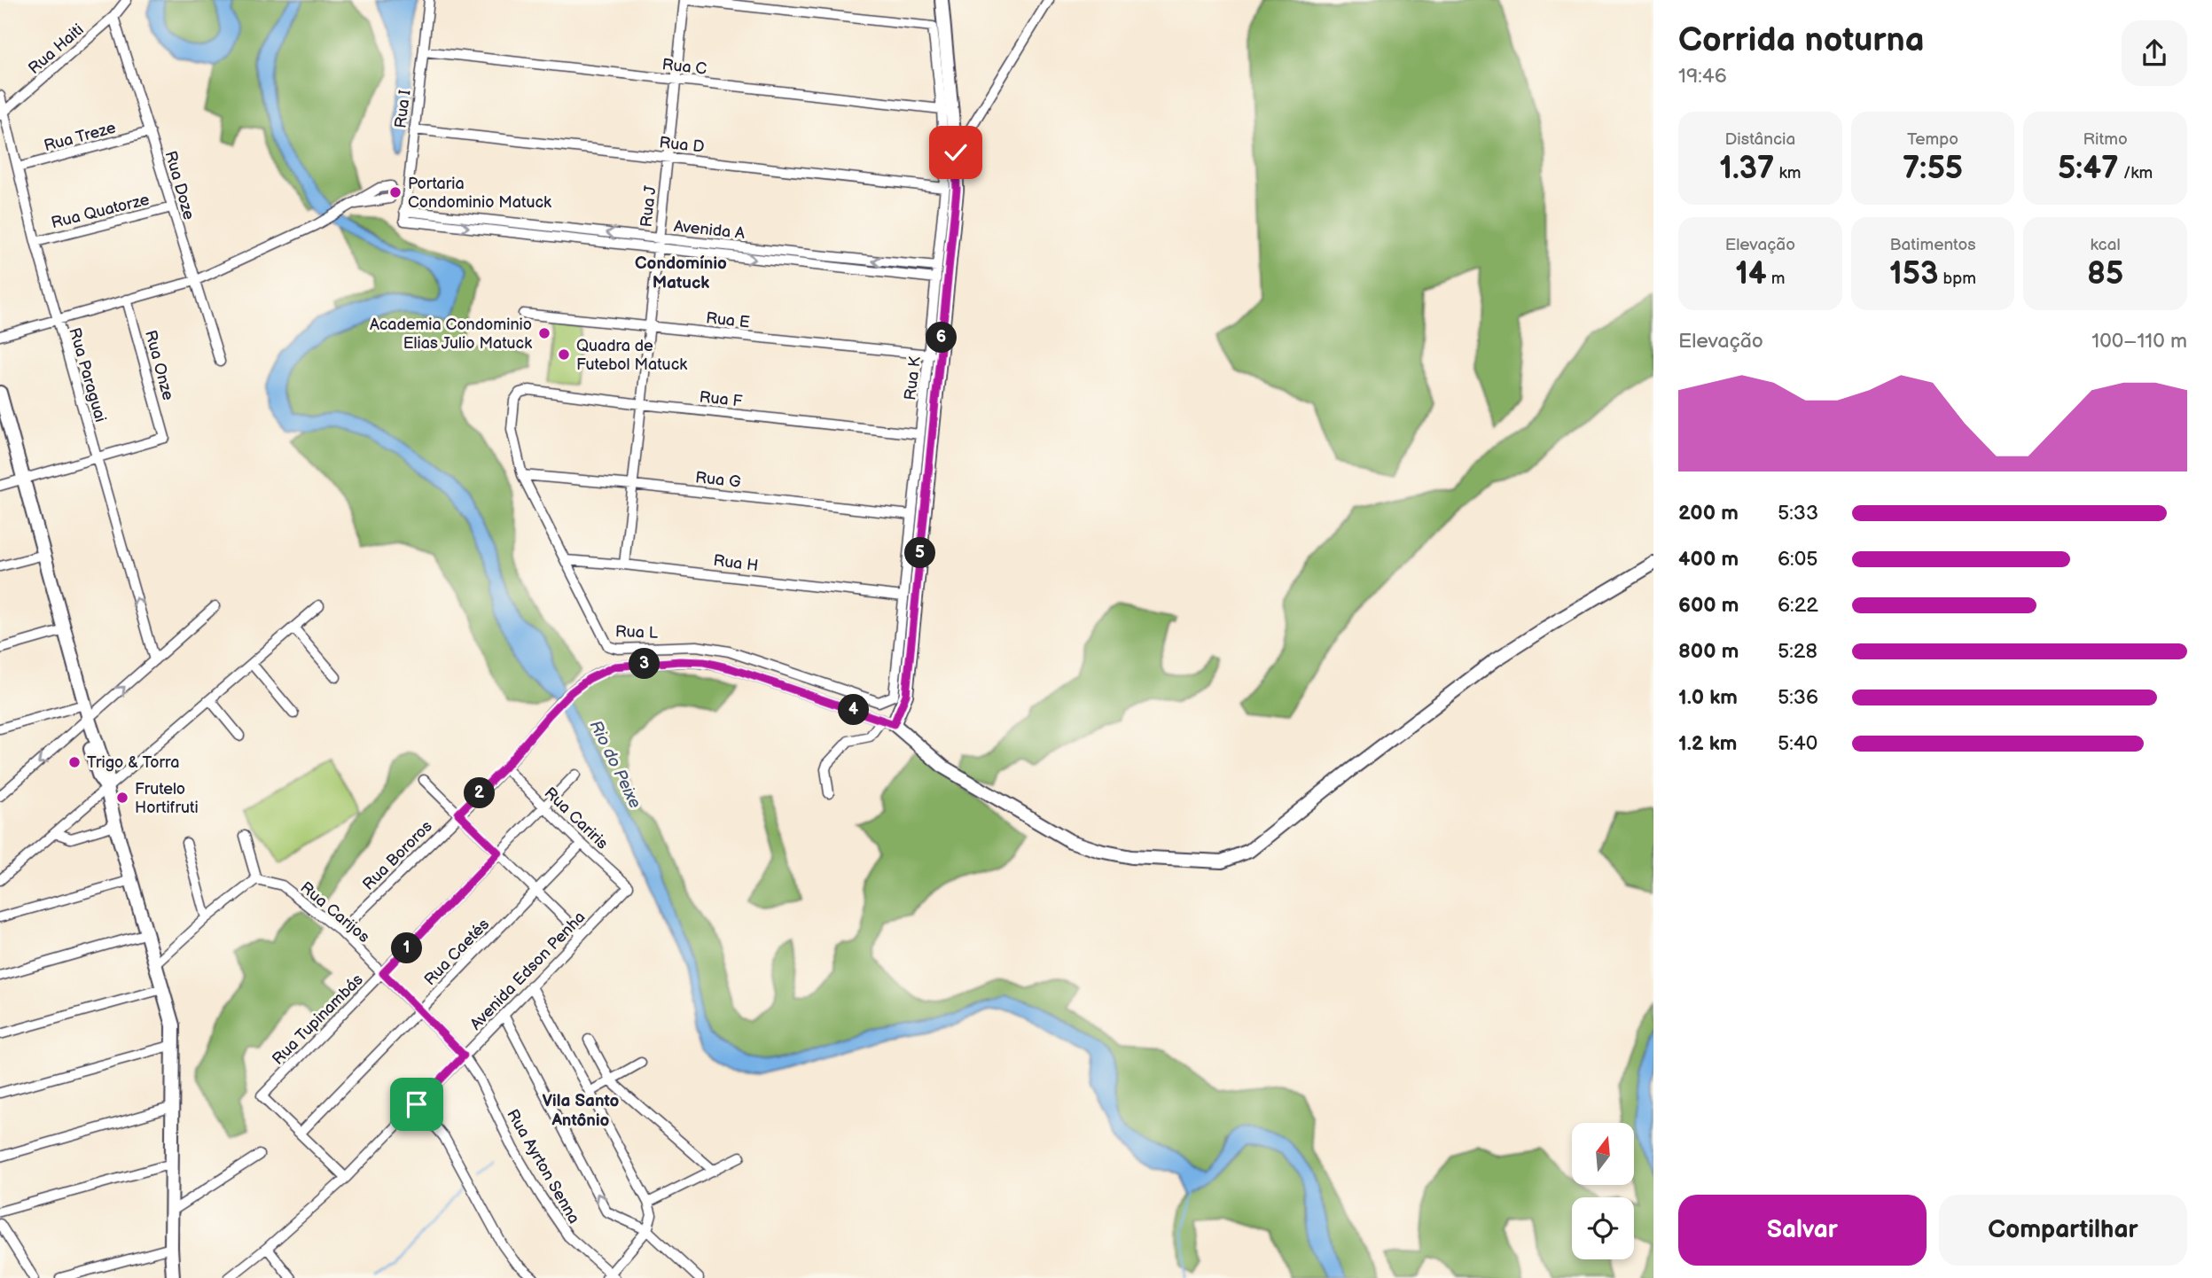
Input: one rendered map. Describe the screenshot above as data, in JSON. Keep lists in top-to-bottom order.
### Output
{
  "streets": {
    "street": [
      "Rua Haiti",
      "Rua C",
      "Rua I",
      "Rua Treze",
      "Rua D",
      "Rua Doze",
      "Rua J",
      "Rua Quatorze",
      "Avenida A",
      "Rua E",
      "Rua Onze",
      "Rua Paraguai",
      "Rua K",
      "Rua F",
      "Rua G",
      "Rua H",
      "Rua L",
      "Rua Cariris",
      "Rua Bororos",
      "Rua Carijos",
      "Rua Caetés",
      "Avenida Edson Penha",
      "Rua Tupinambás",
      "Rua Ayrton Senna"
    ]
  },
  "crossings": [
    ["Rua Haiti", "Rua Doze"],
    ["Rua Haiti", "Rua Paraguai"],
    ["Rua C", "Rua I"],
    ["Rua C", "Rua J"],
    ["Rua C", "Rua K"],
    ["Rua I", "Rua D"],
    ["Rua I", "Avenida A"],
    ["Rua Treze", "Rua Doze"],
    ["Rua Treze", "Rua Paraguai"],
    ["Rua D", "Rua J"],
    ["Rua D", "Rua K"],
    ["Rua Doze", "Rua Quatorze"],
    ["Rua J", "Avenida A"],
    ["Rua J", "Rua E"],
    ["Rua J", "Rua K"],
    ["Rua J", "Rua F"],
    ["Rua J", "Rua G"],
    ["Rua J", "Rua H"],
    ["Rua Quatorze", "Rua Paraguai"],
    ["Avenida A", "Rua K"],
    ["Rua E", "Rua K"],
    ["Rua Onze", "Rua Paraguai"],
    ["Rua K", "Rua F"],
    ["Rua K", "Rua G"],
    ["Rua K", "Rua H"],
    ["Rua K", "Rua L"],
    ["Rua F", "Rua L"],
    ["Rua G", "Rua L"],
    ["Rua H", "Rua L"],
    ["Rua Cariris", "Rua Bororos"],
    ["Rua Cariris", "Rua Caetés"],
    ["Rua Cariris", "Avenida Edson Penha"],
    ["Rua Cariris", "Rua Tupinambás"],
    ["Rua Bororos", "Rua Carijos"],
    ["Rua Carijos", "Rua Caetés"],
    ["Rua Carijos", "Avenida Edson Penha"],
    ["Rua Carijos", "Rua Tupinambás"],
    ["Rua Carijos", "Rua Ayrton Senna"],
    ["Rua Caetés", "Rua Tupinambás"],
    ["Avenida Edson Penha", "Rua Ayrton Senna"]
  ],
  "one_way": ["Rua Paraguai"],
  "districts": ["Condomínio Matuck", "Vila Santo Antônio"],
  "water": ["Rio do Peixe"],
  "places": [
    "Portaria Condominio Matuck",
    "Academia Condominio Elias Julio Matuck",
    "Quadra de Futebol Matuck",
    "Trigo & Torra",
    "Frutelo Hortifruti"
  ],
  "north": "top",
  "page": {
    "heading": ["Corrida noturna", "19:46"],
    "stats": [
      ["Distância", "1.37 km"],
      ["Tempo", "7:55"],
      ["Ritmo", "5:47 /km"],
      ["Elevação", "14 m"],
      ["Batimentos", "153 bpm"],
      ["kcal", "85"]
    ],
    "chart": ["Elevação", "100–110 m"],
    "pins": [
      "6",
      "5",
      "3",
      "4",
      "2",
      "1"
    ],
    "list": [
      {
        "name": "200 m",
        "note": "5:33"
      },
      {
        "name": "400 m",
        "note": "6:05"
      },
      {
        "name": "600 m",
        "note": "6:22"
      },
      {
        "name": "800 m",
        "note": "5:28"
      },
      {
        "name": "1.0 km",
        "note": "5:36"
      },
      {
        "name": "1.2 km",
        "note": "5:40"
      }
    ],
    "buttons": ["Salvar", "Compartilhar"]
  }
}
